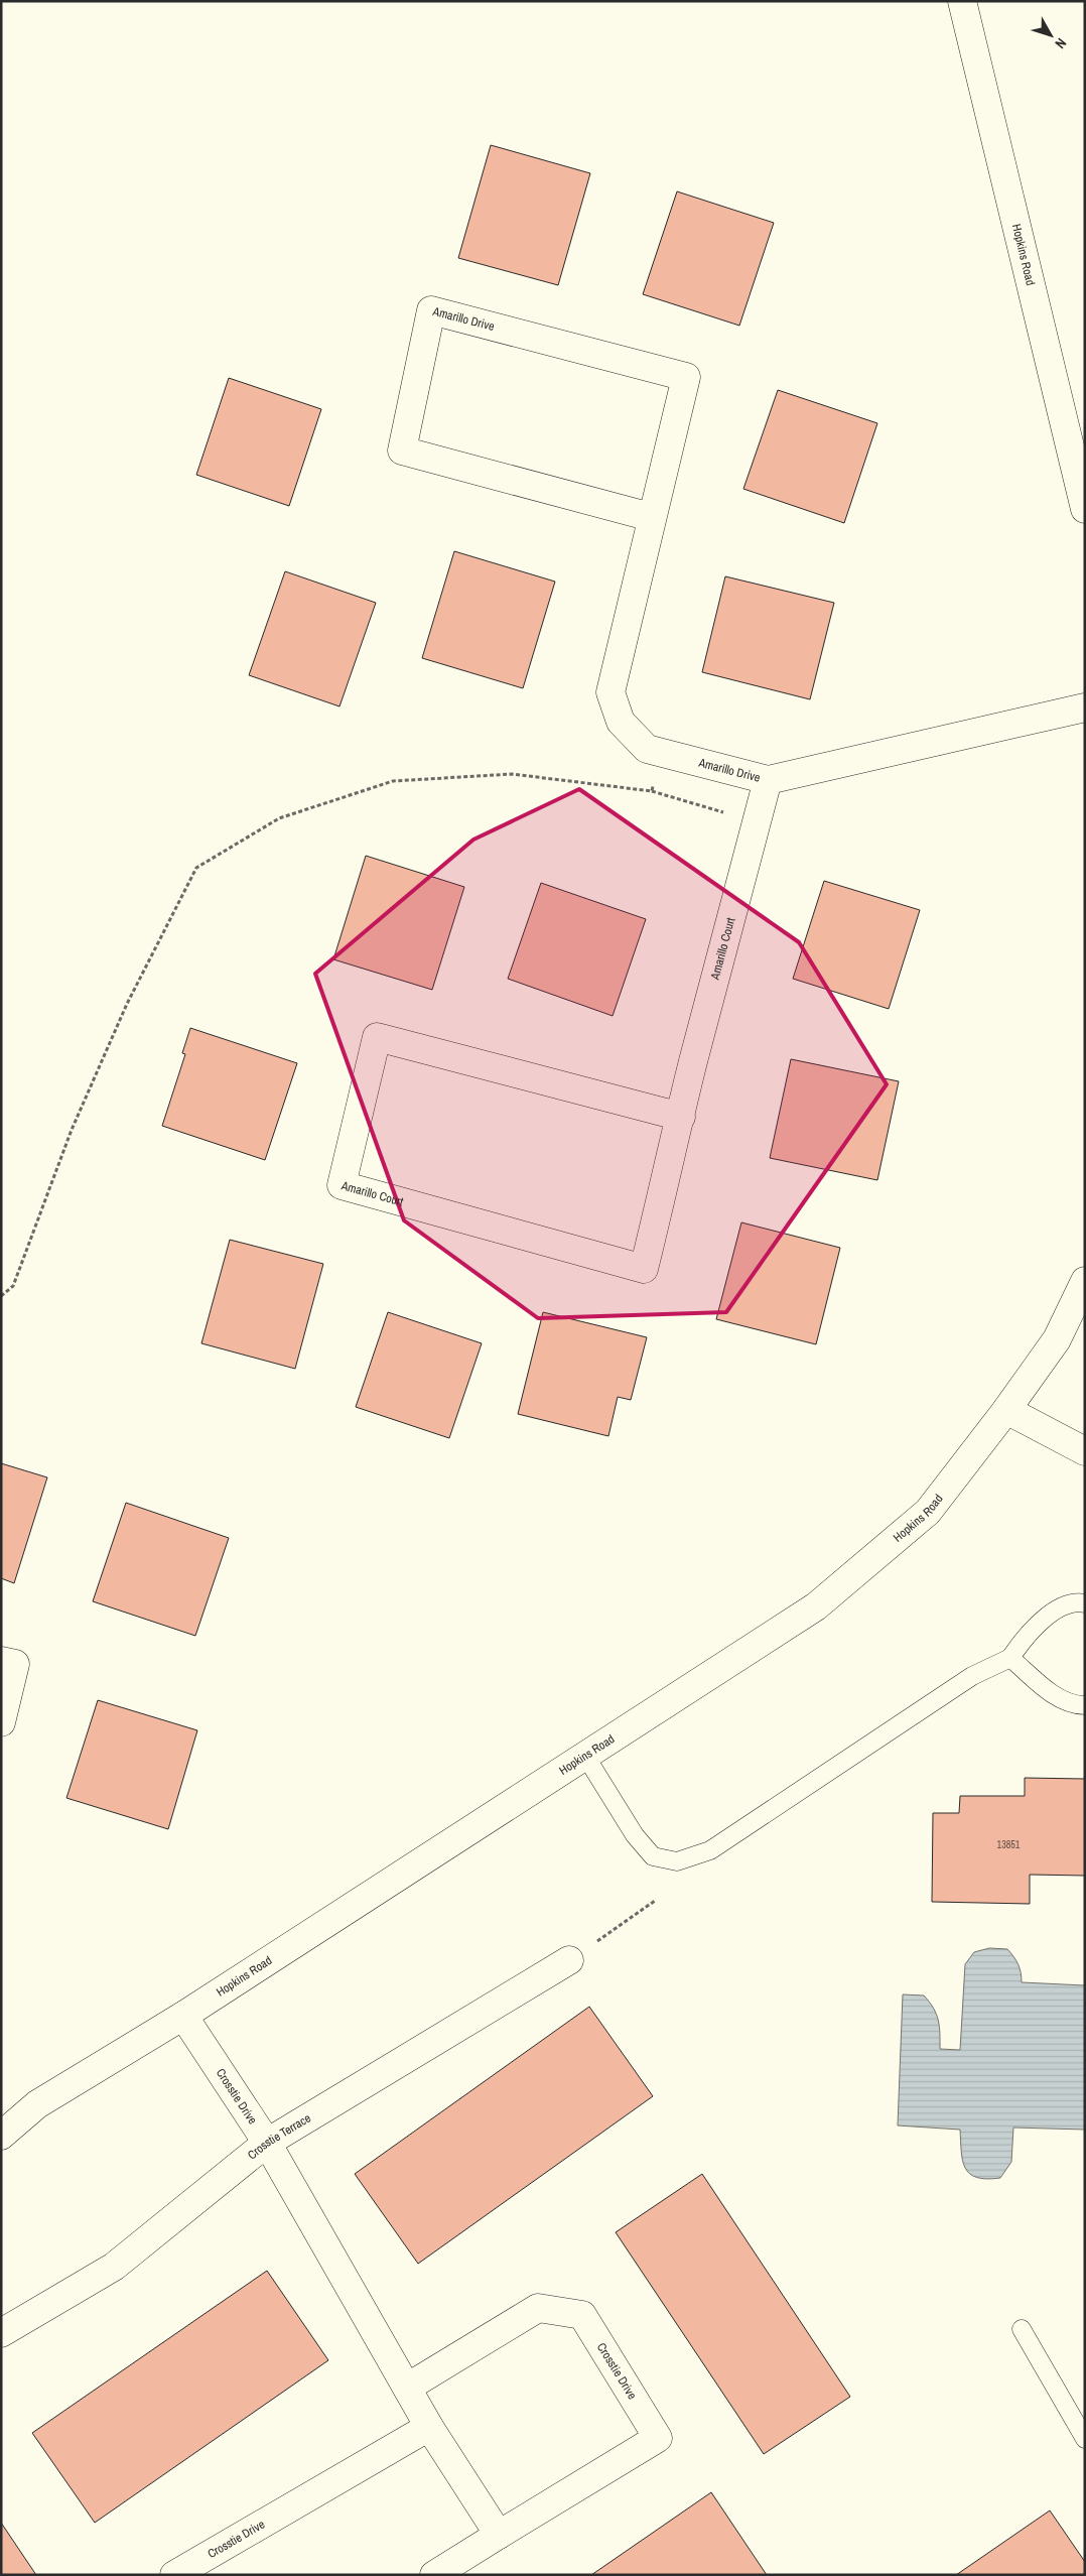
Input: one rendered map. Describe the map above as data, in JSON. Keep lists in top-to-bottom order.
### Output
{
  "streets": {
    "street": [
      "Hopkins Road",
      "Amarillo Drive",
      "Amarillo Court",
      "Crosstie Drive",
      "Crosstie Terrace"
    ]
  },
  "crossings": [
    ["Hopkins Road", "Crosstie Drive"],
    ["Amarillo Drive", "Amarillo Court"],
    ["Crosstie Drive", "Crosstie Terrace"]
  ],
  "house_numbers": ["13851"],
  "north": "bottom right"
}
